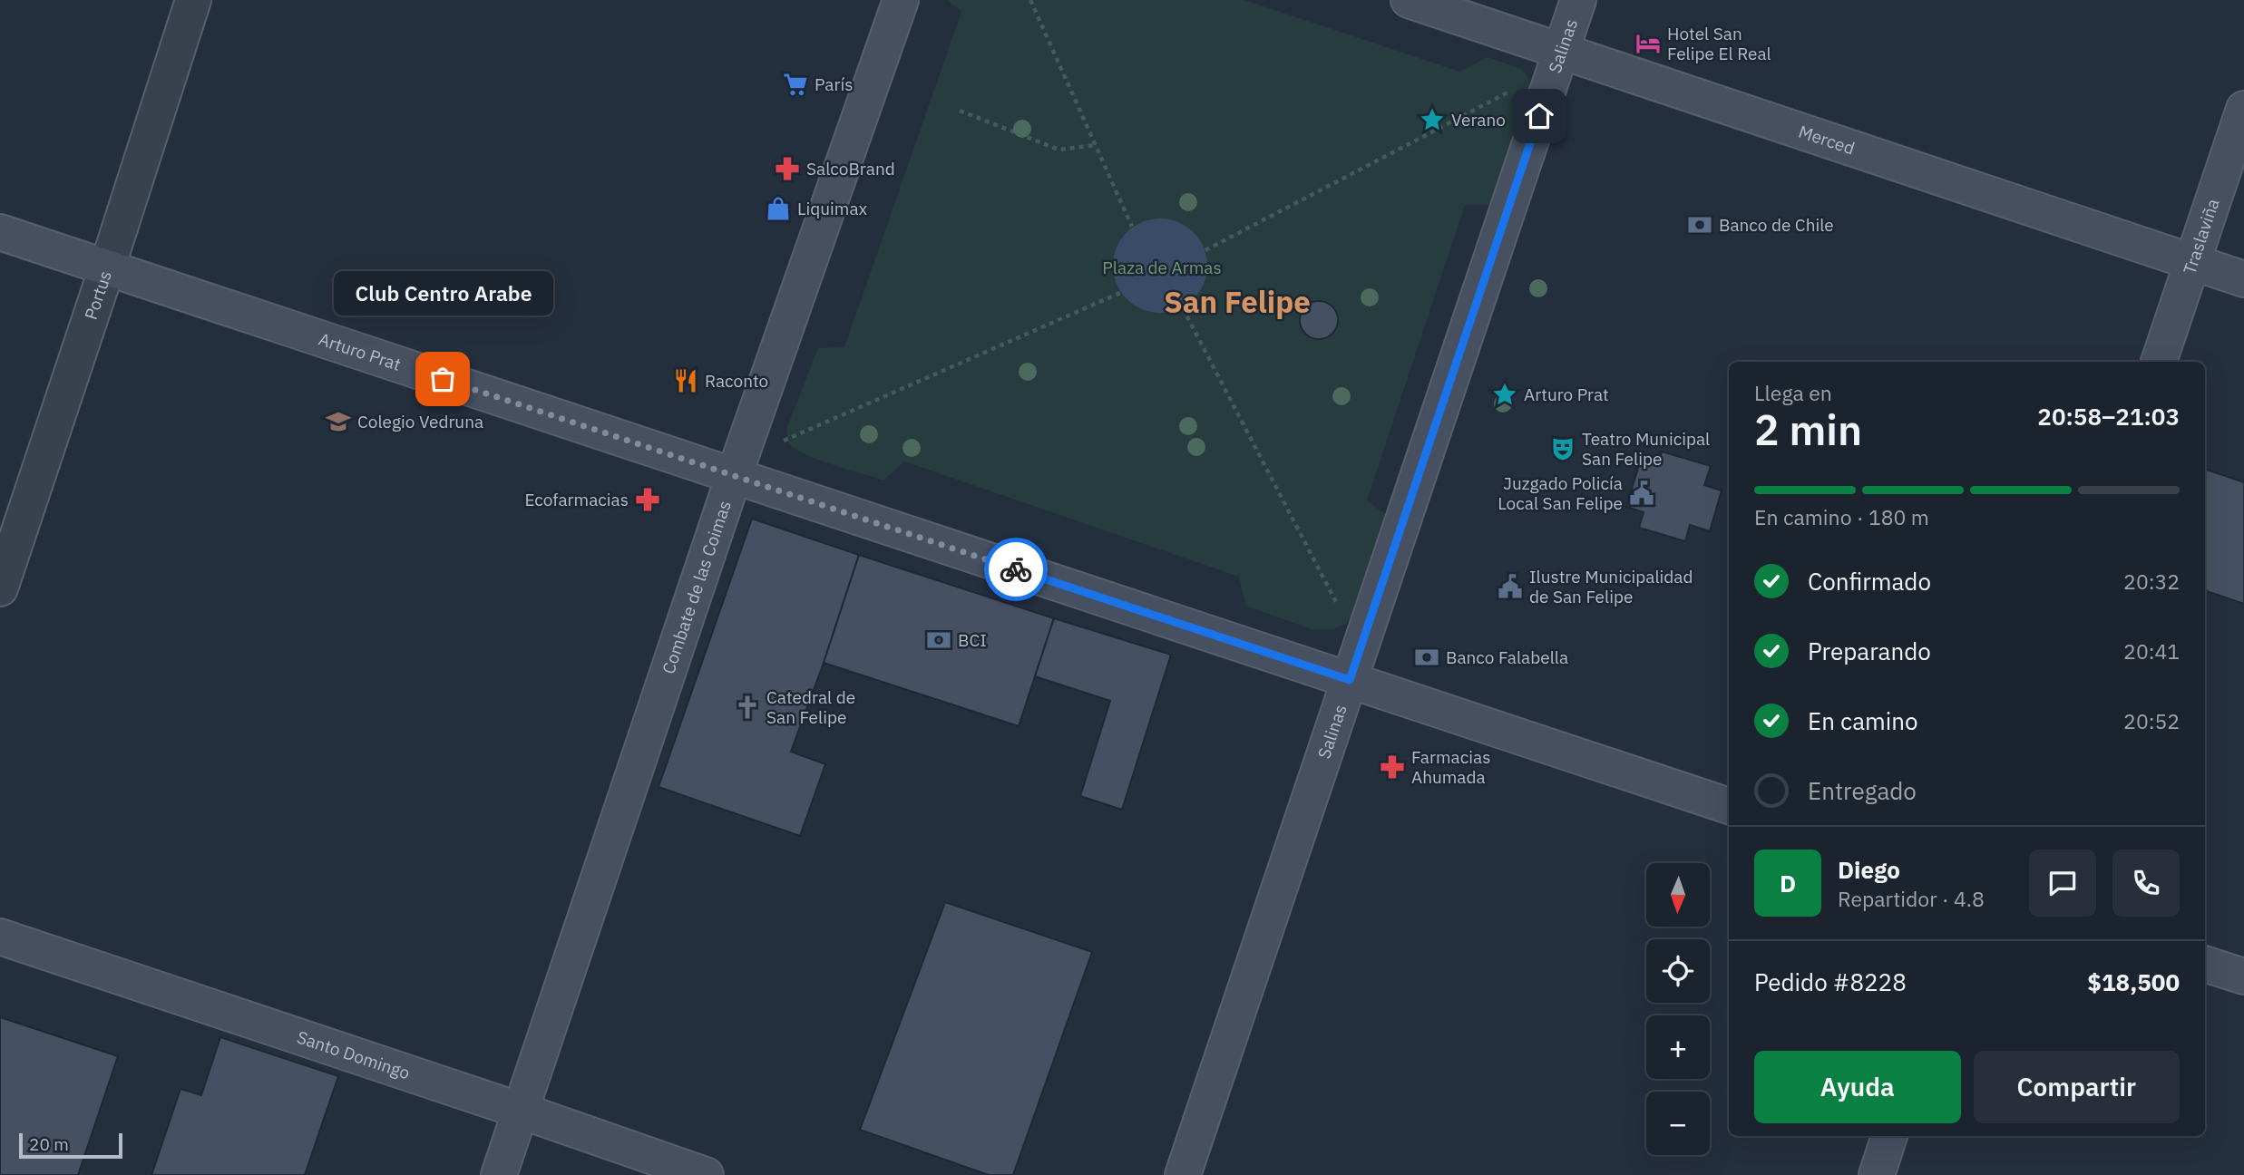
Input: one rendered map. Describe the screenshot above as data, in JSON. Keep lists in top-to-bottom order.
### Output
{
  "streets": {
    "main road": [
      "Salinas",
      "Merced",
      "Traslaviña",
      "Arturo Prat",
      "Combate de las Coimas",
      "Santo Domingo"
    ],
    "street": ["Portus"]
  },
  "crossings": [
    ["Salinas", "Merced"],
    ["Salinas", "Arturo Prat"],
    ["Merced", "Traslaviña"],
    ["Portus", "Arturo Prat"],
    ["Arturo Prat", "Combate de las Coimas"],
    ["Combate de las Coimas", "Santo Domingo"]
  ],
  "districts": ["San Felipe"],
  "parks": ["Plaza de Armas"],
  "places": {
    "hotel": ["Hotel San Felipe El Real"],
    "supermarket": ["París"],
    "place": ["Verano", "Arturo Prat"],
    "pharmacy": ["SalcoBrand", "Ecofarmacias", "Farmacias Ahumada"],
    "shop": ["Liquimax"],
    "bank": ["Banco de Chile", "BCI", "Banco Falabella"],
    "other": ["Club Centro Arabe"],
    "restaurant": ["Raconto"],
    "school or university": ["Colegio Vedruna"],
    "theatre": ["Teatro Municipal San Felipe"],
    "public building": ["Juzgado Policía Local San Felipe", "Ilustre Municipalidad de San Felipe"],
    "church": ["Catedral de San Felipe"]
  },
  "scale_bar": "20 m",
  "north": "bottom",
  "page": {
    "bubble": "Club Centro Arabe",
    "heading": ["2 min", "Llega en", "20:58–21:03"],
    "panel": [
      "Diego",
      "Repartidor · 4.8",
      "Pedido #8228",
      "$18,500"
    ],
    "bar": "En camino · 180 m",
    "list": [
      ["Confirmado", "20:32"],
      ["Preparando", "20:41"],
      ["En camino", "20:52"],
      "Entregado"
    ],
    "round": "D",
    "map_buttons": ["+", "−"],
    "buttons": ["Ayuda", "Compartir"],
    "scale": "20 m"
  }
}
